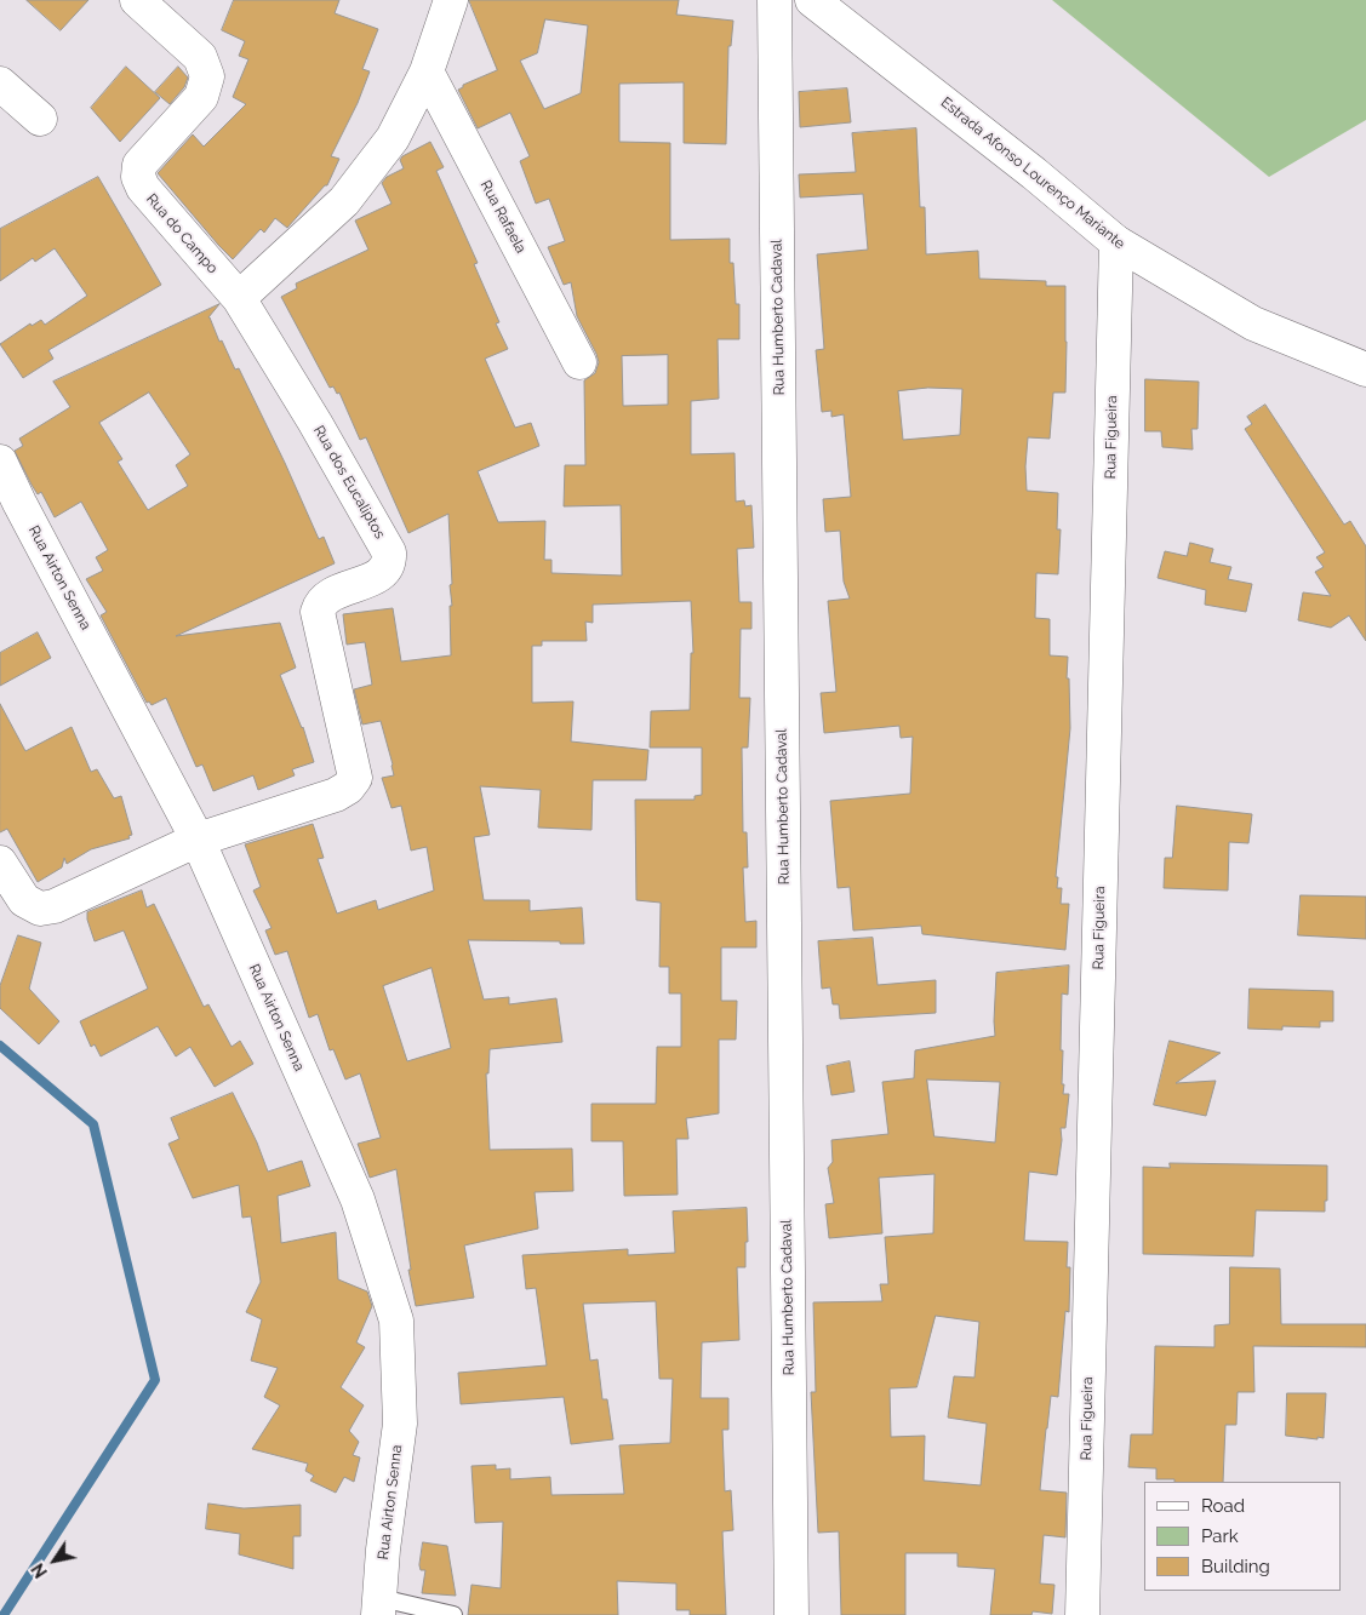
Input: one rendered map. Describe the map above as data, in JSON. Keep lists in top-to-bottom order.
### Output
{
  "streets": {
    "street": [
      "Estrada Afonso Lourenço Mariante",
      "Rua Rafaela",
      "Rua do Campo",
      "Rua Humberto Cadaval",
      "Rua Figueira",
      "Rua dos Eucaliptos",
      "Rua Airton Senna"
    ]
  },
  "crossings": [
    ["Estrada Afonso Lourenço Mariante", "Rua Figueira"],
    ["Rua do Campo", "Rua dos Eucaliptos"],
    ["Rua dos Eucaliptos", "Rua Airton Senna"]
  ],
  "legend": ["Road", "Park", "Building"],
  "north": "bottom left"
}
